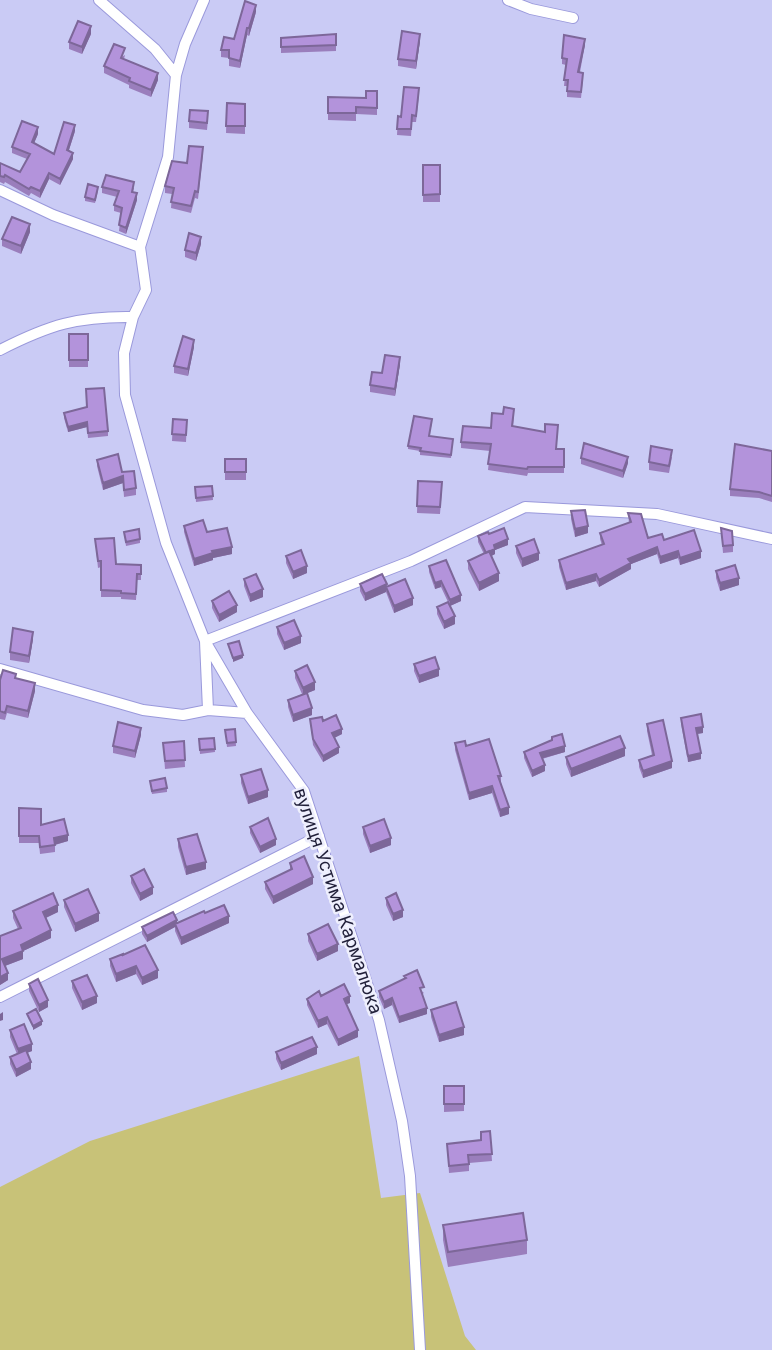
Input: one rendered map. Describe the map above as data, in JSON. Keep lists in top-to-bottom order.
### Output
{
  "streets": {
    "street": ["вулиця Устима Кармалюка"]
  }
}
